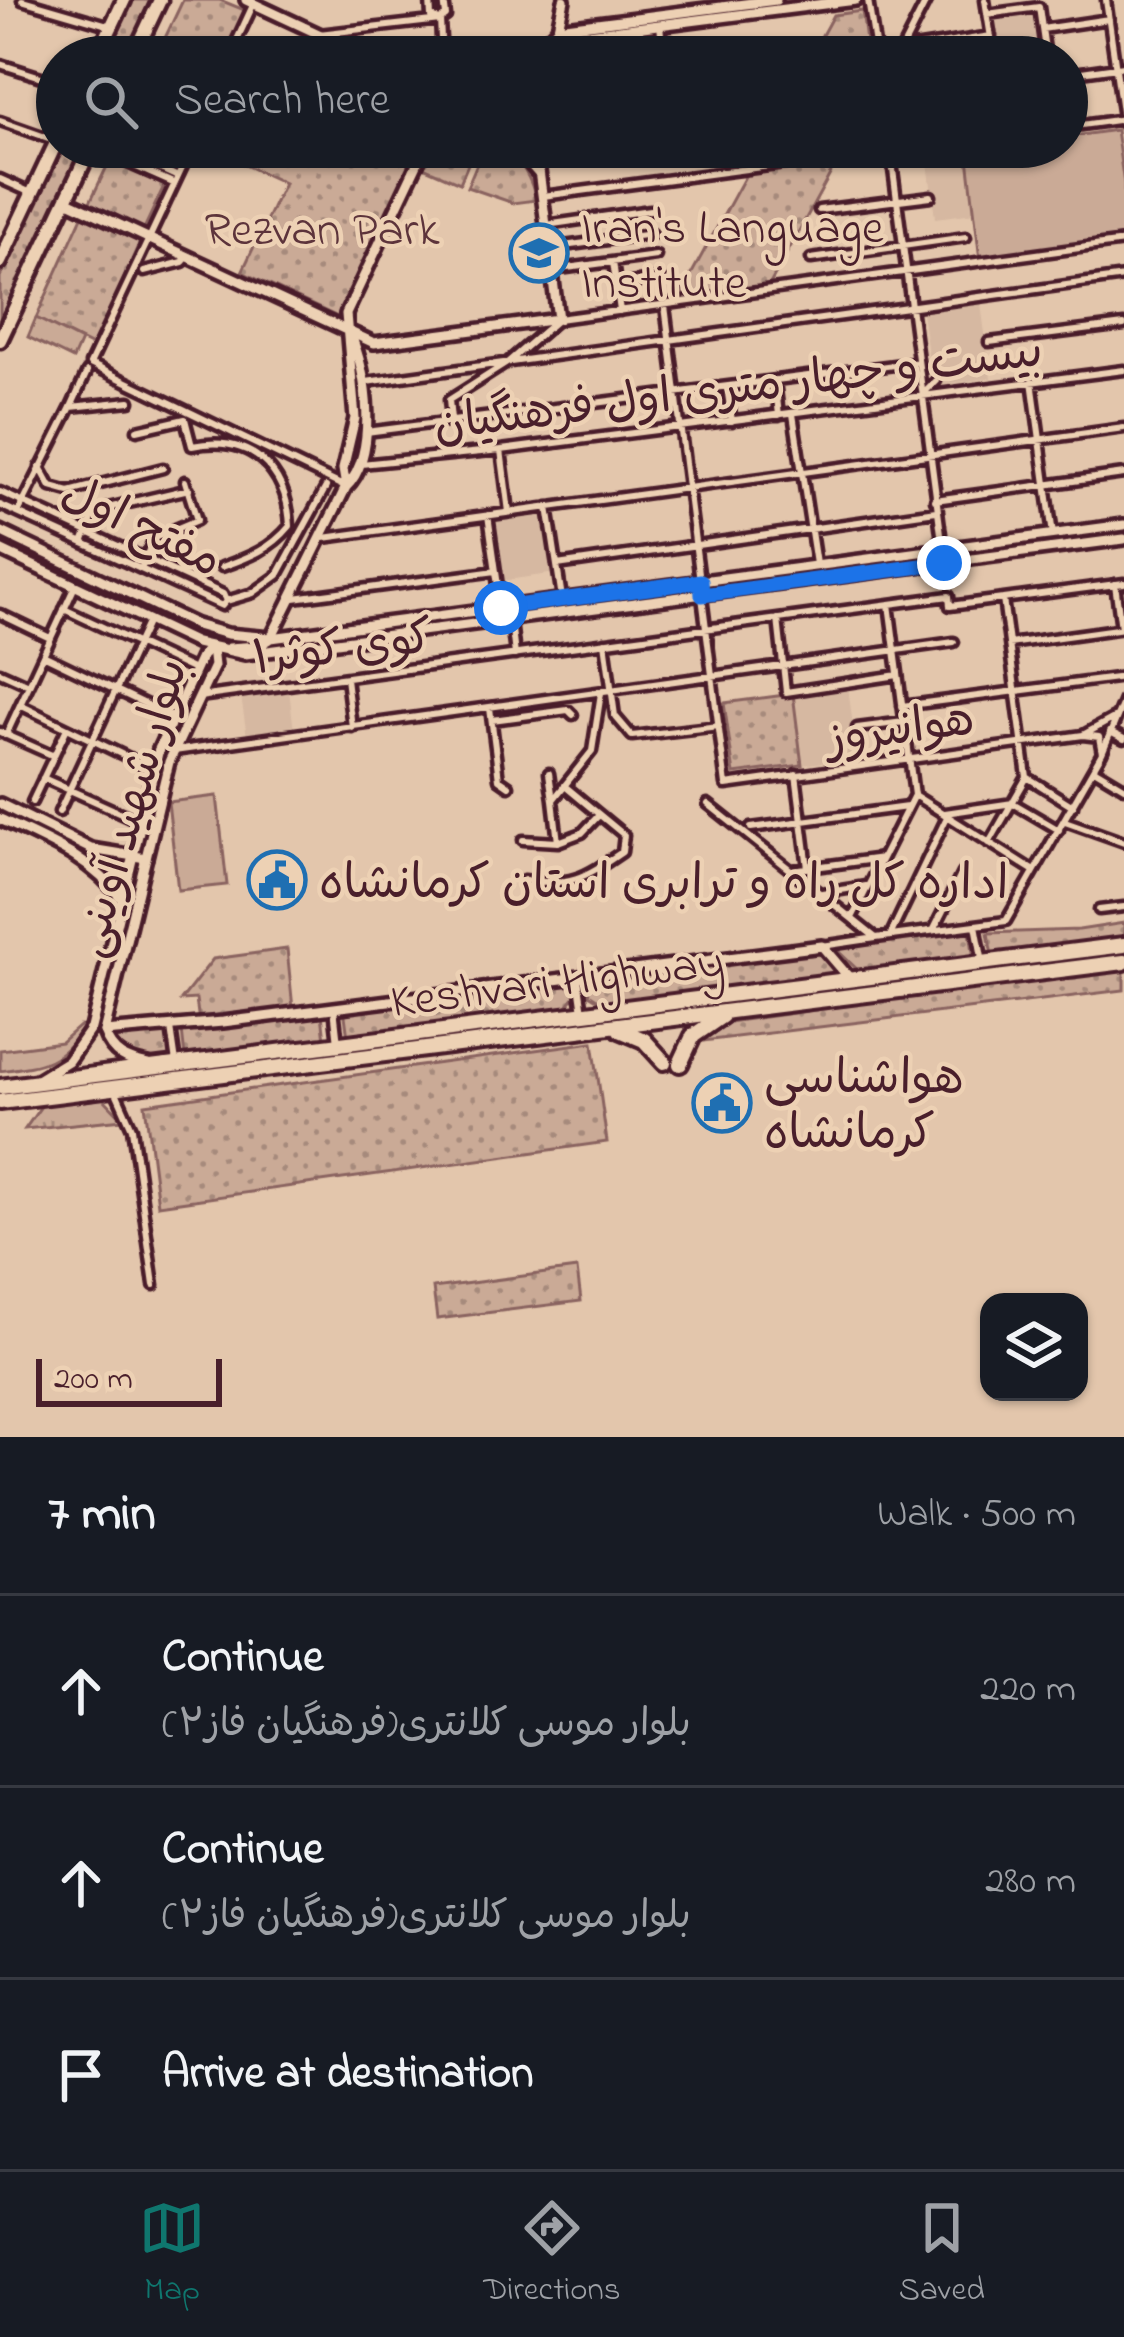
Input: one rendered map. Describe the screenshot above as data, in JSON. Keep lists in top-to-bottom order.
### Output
{
  "streets": {
    "highway": ["Keshvari Highway"],
    "main road": ["بلوار شهید آوینی"],
    "street": [
      "بیست و چهار متری اول فرهنگیان",
      "مفتح اول",
      "کوی کوثر۱",
      "هوانیروز"
    ]
  },
  "crossings": [
    ["کوی کوثر۱", "بلوار شهید آوینی"],
    ["بلوار شهید آوینی", "Keshvari Highway"]
  ],
  "parks": ["Rezvan Park"],
  "places": {
    "school or university": ["Iran's Language Institute"],
    "public building": ["اداره کل راه و ترابری استان کرمانشاه", "هواشناسی کرمانشاه"]
  },
  "scale_bar": "200 m",
  "page": {
    "search": "Search here",
    "scale": "200 m",
    "heading": ["7 min", "Walk · 500 m"],
    "list": [
      ["Continue", "بلوار موسی کلانتری(فرهنگیان فاز۲)", "220 m"],
      ["Continue", "بلوار موسی کلانتری(فرهنگیان فاز۲)", "280 m"],
      "Arrive at destination"
    ],
    "nav": ["Map", "Directions", "Saved"]
  }
}
